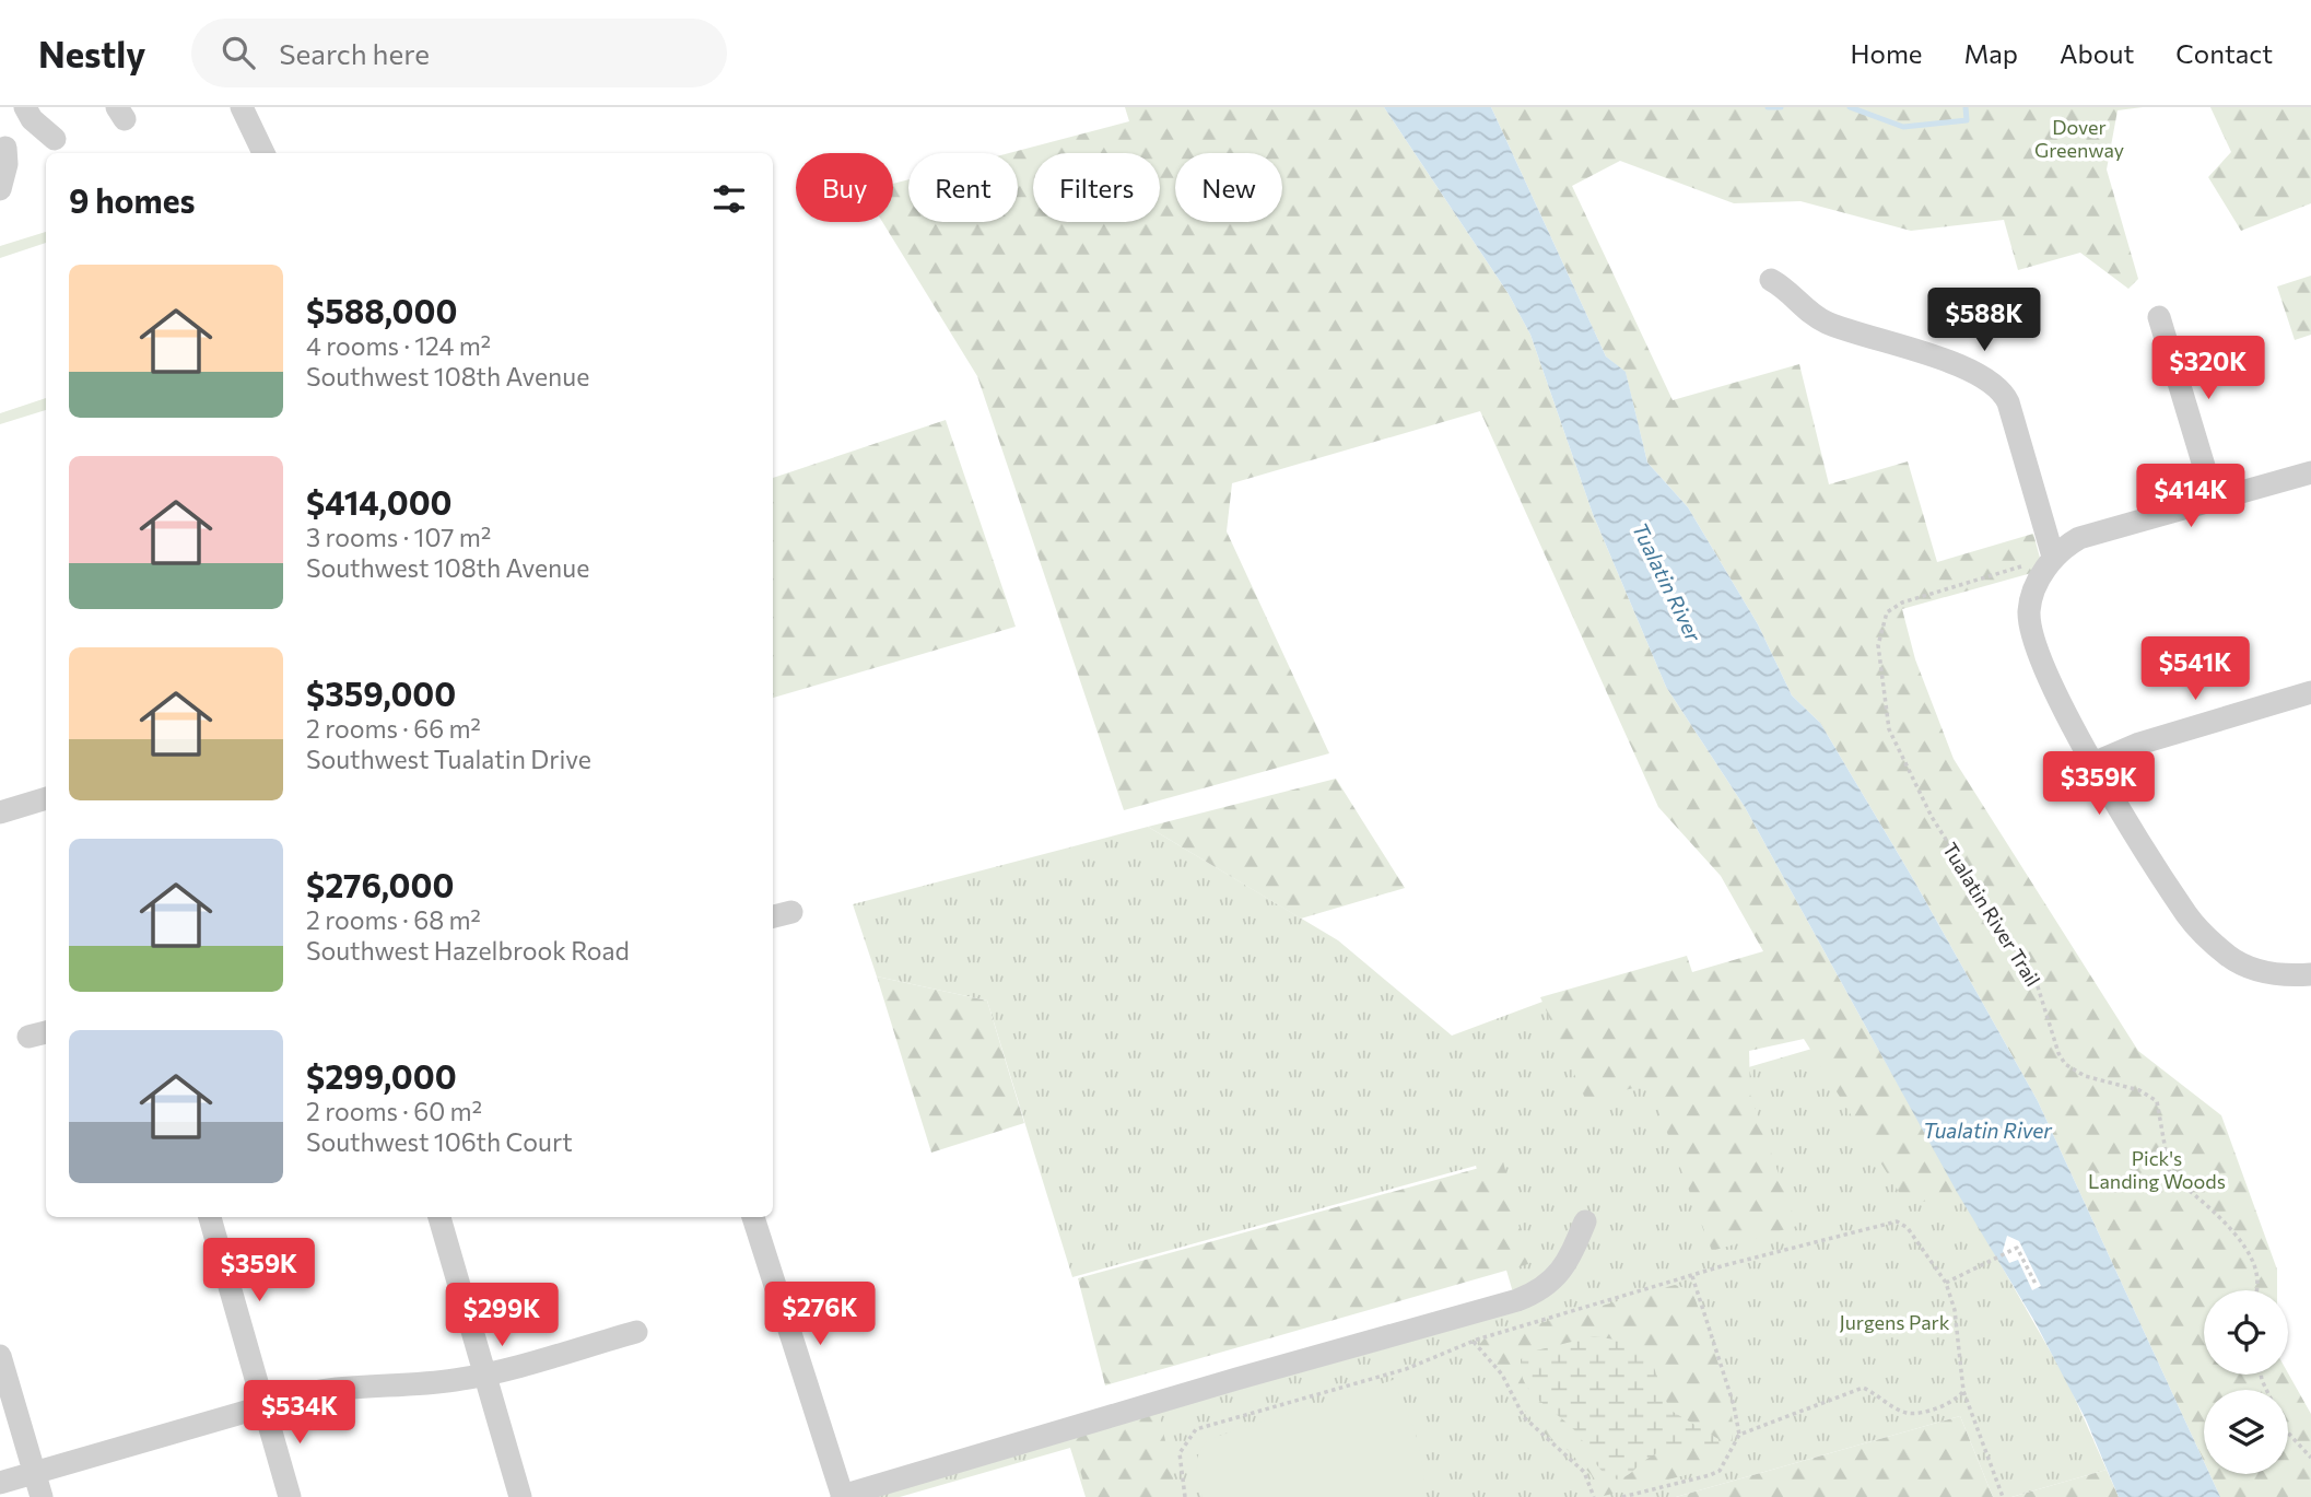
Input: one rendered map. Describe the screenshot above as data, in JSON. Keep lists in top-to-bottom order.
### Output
{
  "streets": {
    "path": ["Tualatin River Trail"]
  },
  "water": ["Tualatin River"],
  "parks": ["Dover Greenway", "Pick's Landing Woods", "Jurgens Park"],
  "page": {
    "header": "Nestly",
    "search": "Search here",
    "nav": [
      "Home",
      "Map",
      "About",
      "Contact"
    ],
    "chip": [
      "Buy",
      "Rent",
      "Filters",
      "New"
    ],
    "heading": "9 homes",
    "list": [
      {
        "name": "$588,000",
        "note": "4 rooms · 124 m² · Southwest 108th Avenue"
      },
      {
        "name": "$414,000",
        "note": "3 rooms · 107 m² · Southwest 108th Avenue"
      },
      {
        "name": "$359,000",
        "note": "2 rooms · 66 m² · Southwest Tualatin Drive"
      },
      {
        "name": "$276,000",
        "note": "2 rooms · 68 m² · Southwest Hazelbrook Road"
      },
      {
        "name": "$299,000",
        "note": "2 rooms · 60 m² · Southwest 106th Court"
      }
    ],
    "price": [
      "$588K",
      "$320K",
      "$414K",
      "$541K",
      "$359K",
      "$359K",
      "$276K",
      "$299K",
      "$534K"
    ]
  }
}
